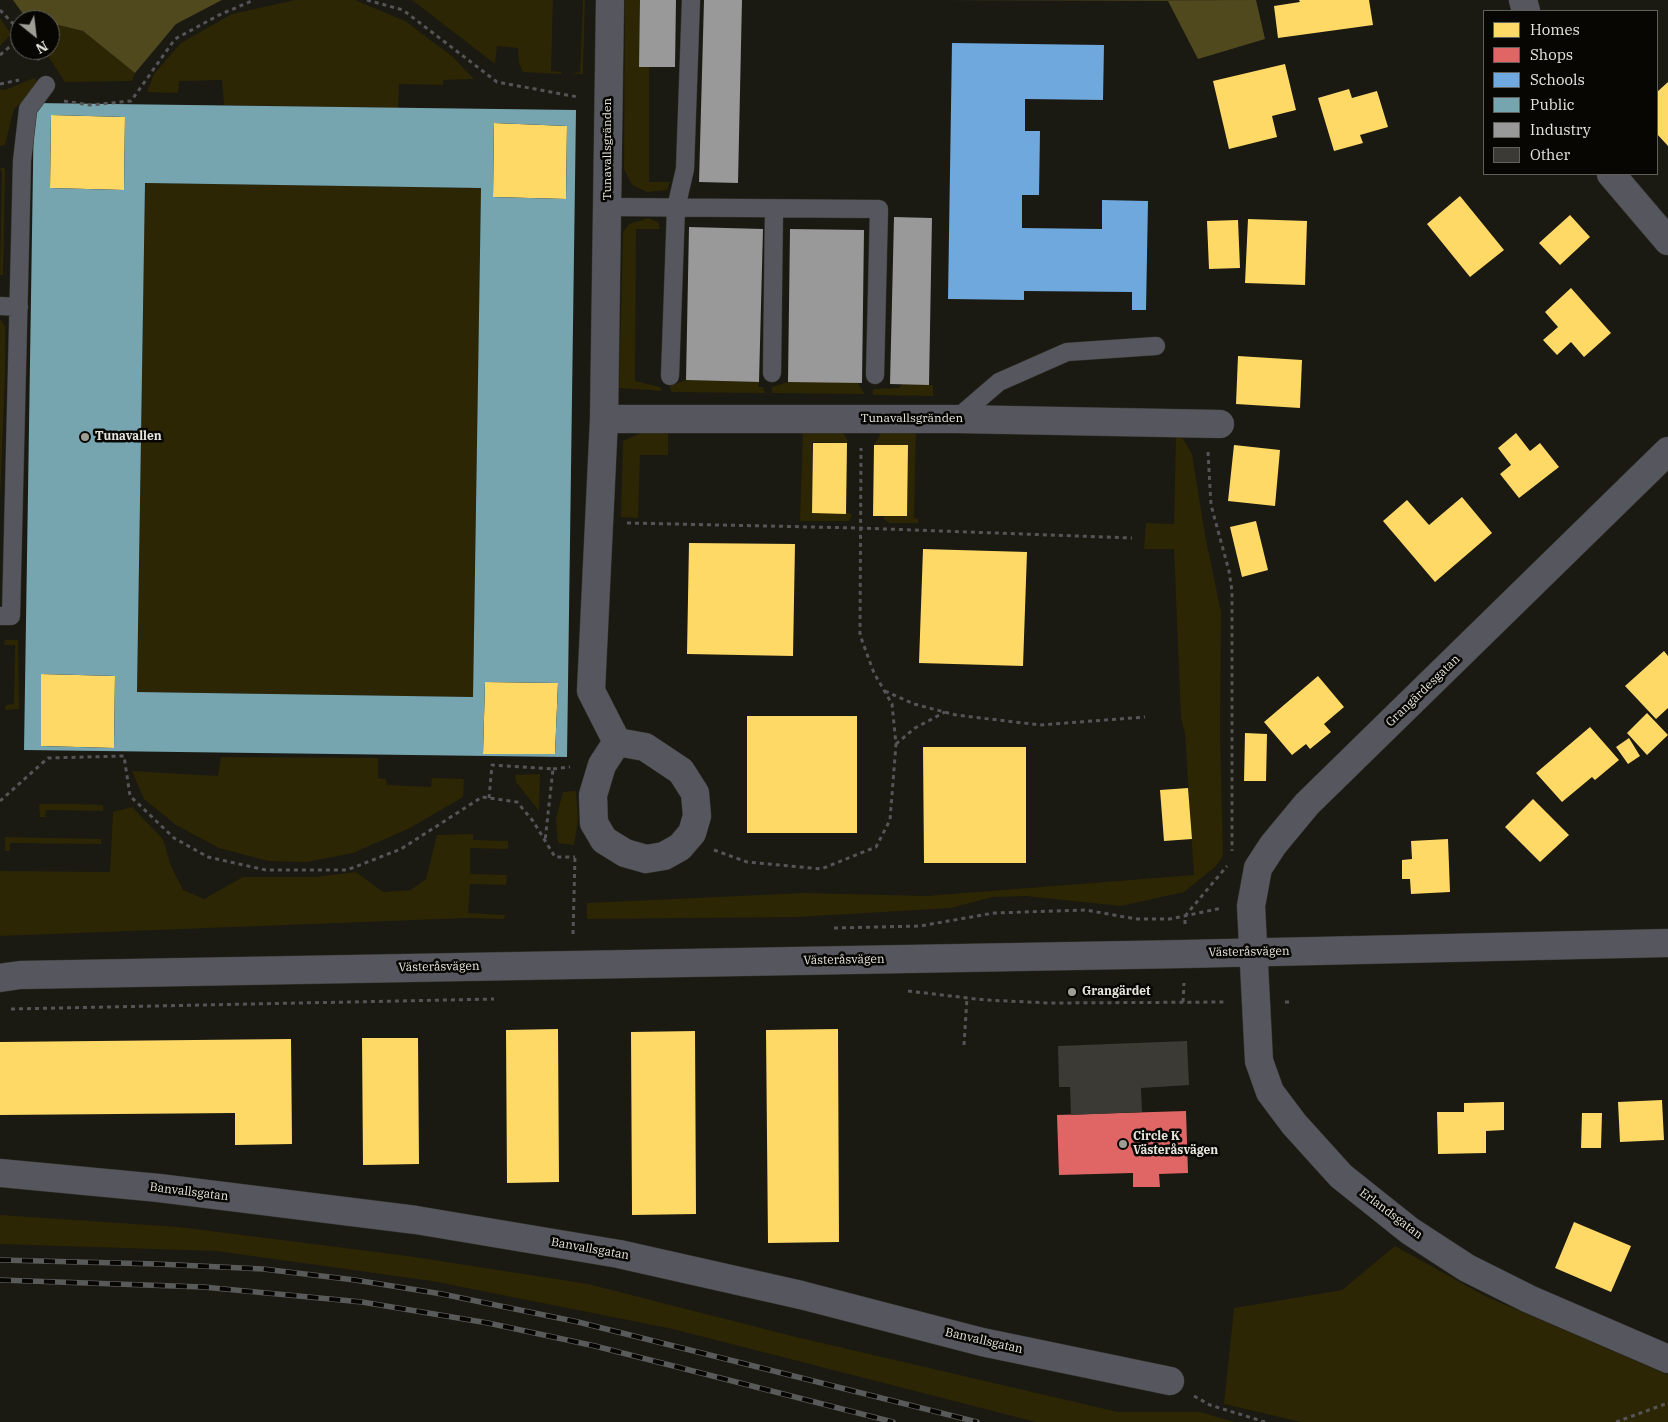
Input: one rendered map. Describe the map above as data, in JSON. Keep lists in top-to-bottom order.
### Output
{
  "streets": {
    "street": [
      "Tunavallsgränden",
      "Grangärdesgatan",
      "Västeråsvägen",
      "Banvallsgatan",
      "Erlandsgatan"
    ]
  },
  "crossings": [
    ["Grangärdesgatan", "Västeråsvägen"],
    ["Grangärdesgatan", "Erlandsgatan"],
    ["Västeråsvägen", "Erlandsgatan"]
  ],
  "places": ["Tunavallen", "Grangärdet", "Circle K Västeråsvägen"],
  "legend": [
    "Homes",
    "Shops",
    "Schools",
    "Public",
    "Industry",
    "Other"
  ],
  "north": "bottom right"
}
